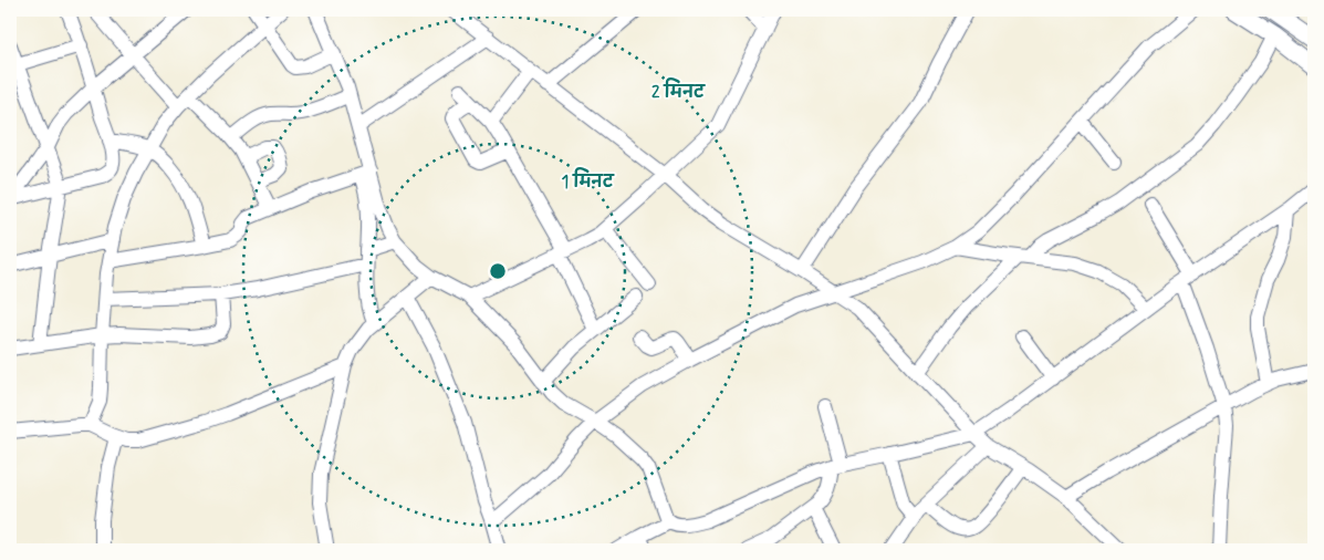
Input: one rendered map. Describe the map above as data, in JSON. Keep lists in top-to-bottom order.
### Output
{
  "rings": ["2 मिनट", "1 मिनट"]
}
